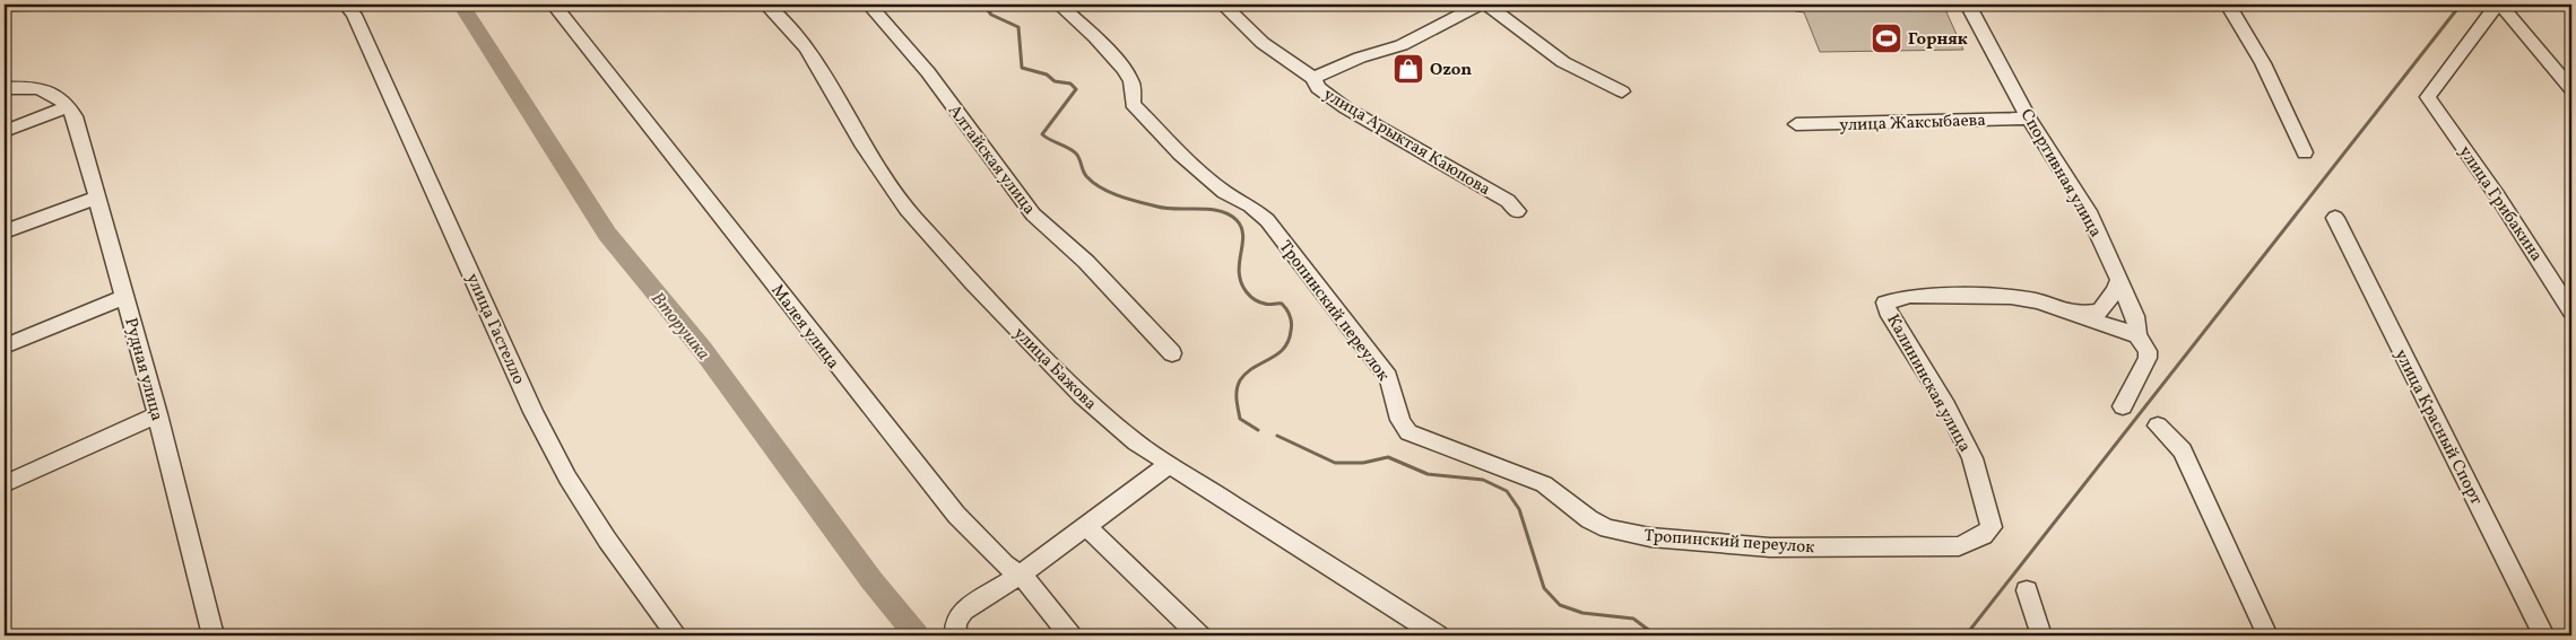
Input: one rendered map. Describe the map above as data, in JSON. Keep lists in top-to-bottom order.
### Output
{
  "streets": {
    "street": [
      "улица Жаксыбаева",
      "улица Арыктая Каюпова",
      "Алтайская улица",
      "Спортивная улица",
      "улица Грибакина",
      "Тропинский переулок",
      "Малея улица",
      "улица Гастелло",
      "улица Бажова",
      "Рудная улица",
      "Калининская улица",
      "улица Красный Спорт"
    ]
  },
  "crossings": [
    ["улица Жаксыбаева", "Спортивная улица"],
    ["Тропинский переулок", "Калининская улица"]
  ],
  "water": ["Вторушка"],
  "places": {
    "sports": ["Горняк"],
    "shop": ["Ozon"]
  }
}
